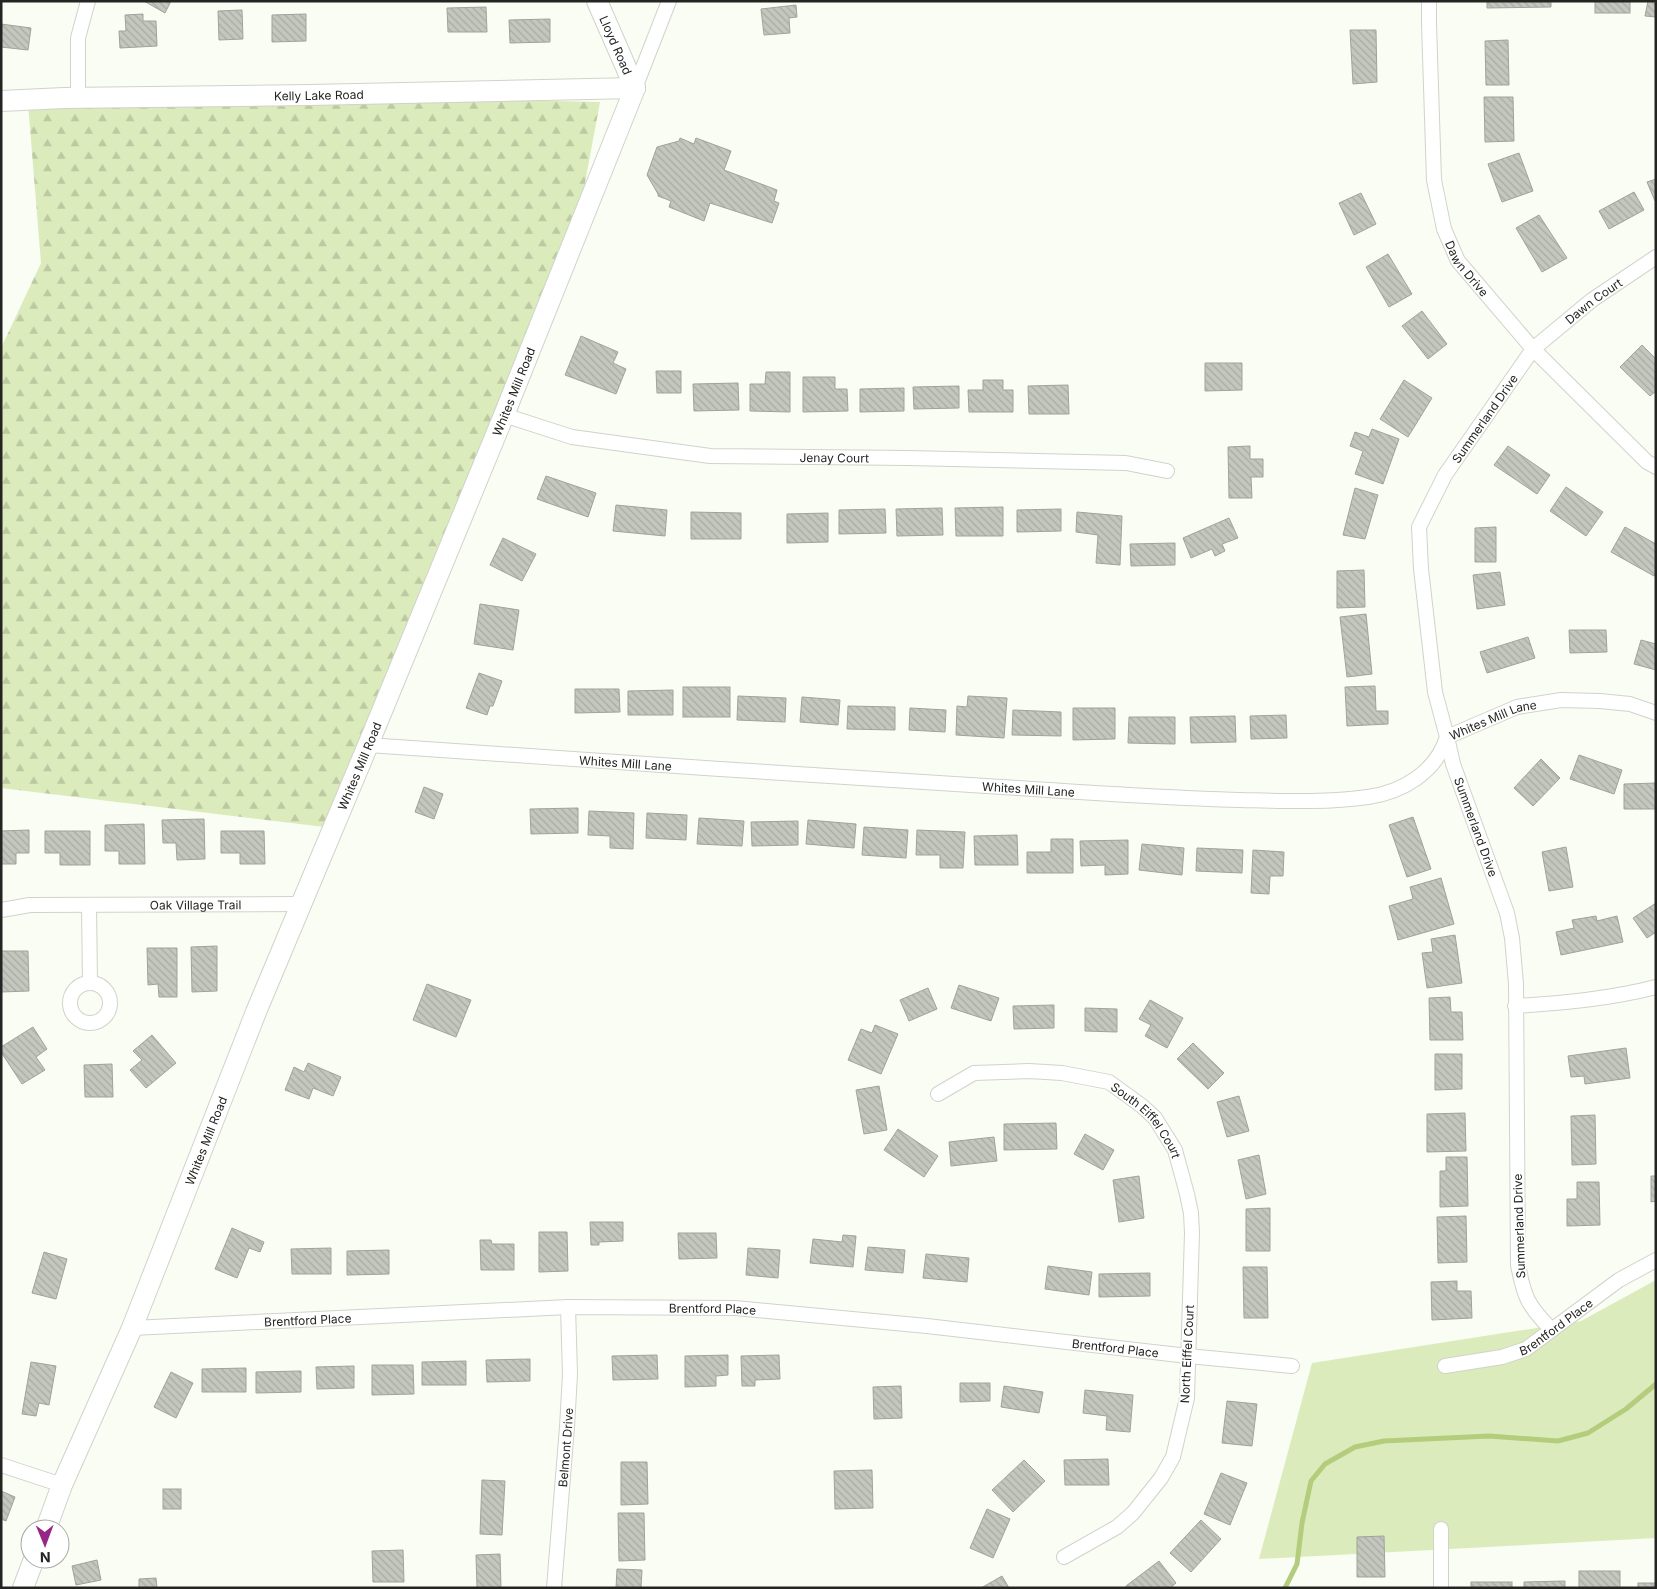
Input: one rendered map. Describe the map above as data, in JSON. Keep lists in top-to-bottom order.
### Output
{
  "streets": {
    "street": [
      "Lloyd Road",
      "Kelly Lake Road",
      "Dawn Drive",
      "Dawn Court",
      "Whites Mill Road",
      "Summerland Drive",
      "Jenay Court",
      "Whites Mill Lane",
      "Oak Village Trail",
      "South Eiffel Court",
      "Brentford Place",
      "North Eiffel Court",
      "Belmont Drive"
    ]
  },
  "crossings": [
    ["Lloyd Road", "Kelly Lake Road"],
    ["Lloyd Road", "Whites Mill Road"],
    ["Kelly Lake Road", "Whites Mill Road"],
    ["Dawn Drive", "Dawn Court"],
    ["Dawn Drive", "Summerland Drive"],
    ["Dawn Court", "Summerland Drive"],
    ["Whites Mill Road", "Jenay Court"],
    ["Whites Mill Road", "Whites Mill Lane"],
    ["Whites Mill Road", "Oak Village Trail"],
    ["Whites Mill Road", "Brentford Place"],
    ["Summerland Drive", "Whites Mill Lane"],
    ["Summerland Drive", "Brentford Place"],
    ["South Eiffel Court", "North Eiffel Court"],
    ["Brentford Place", "North Eiffel Court"],
    ["Brentford Place", "Belmont Drive"]
  ],
  "north": "bottom"
}
